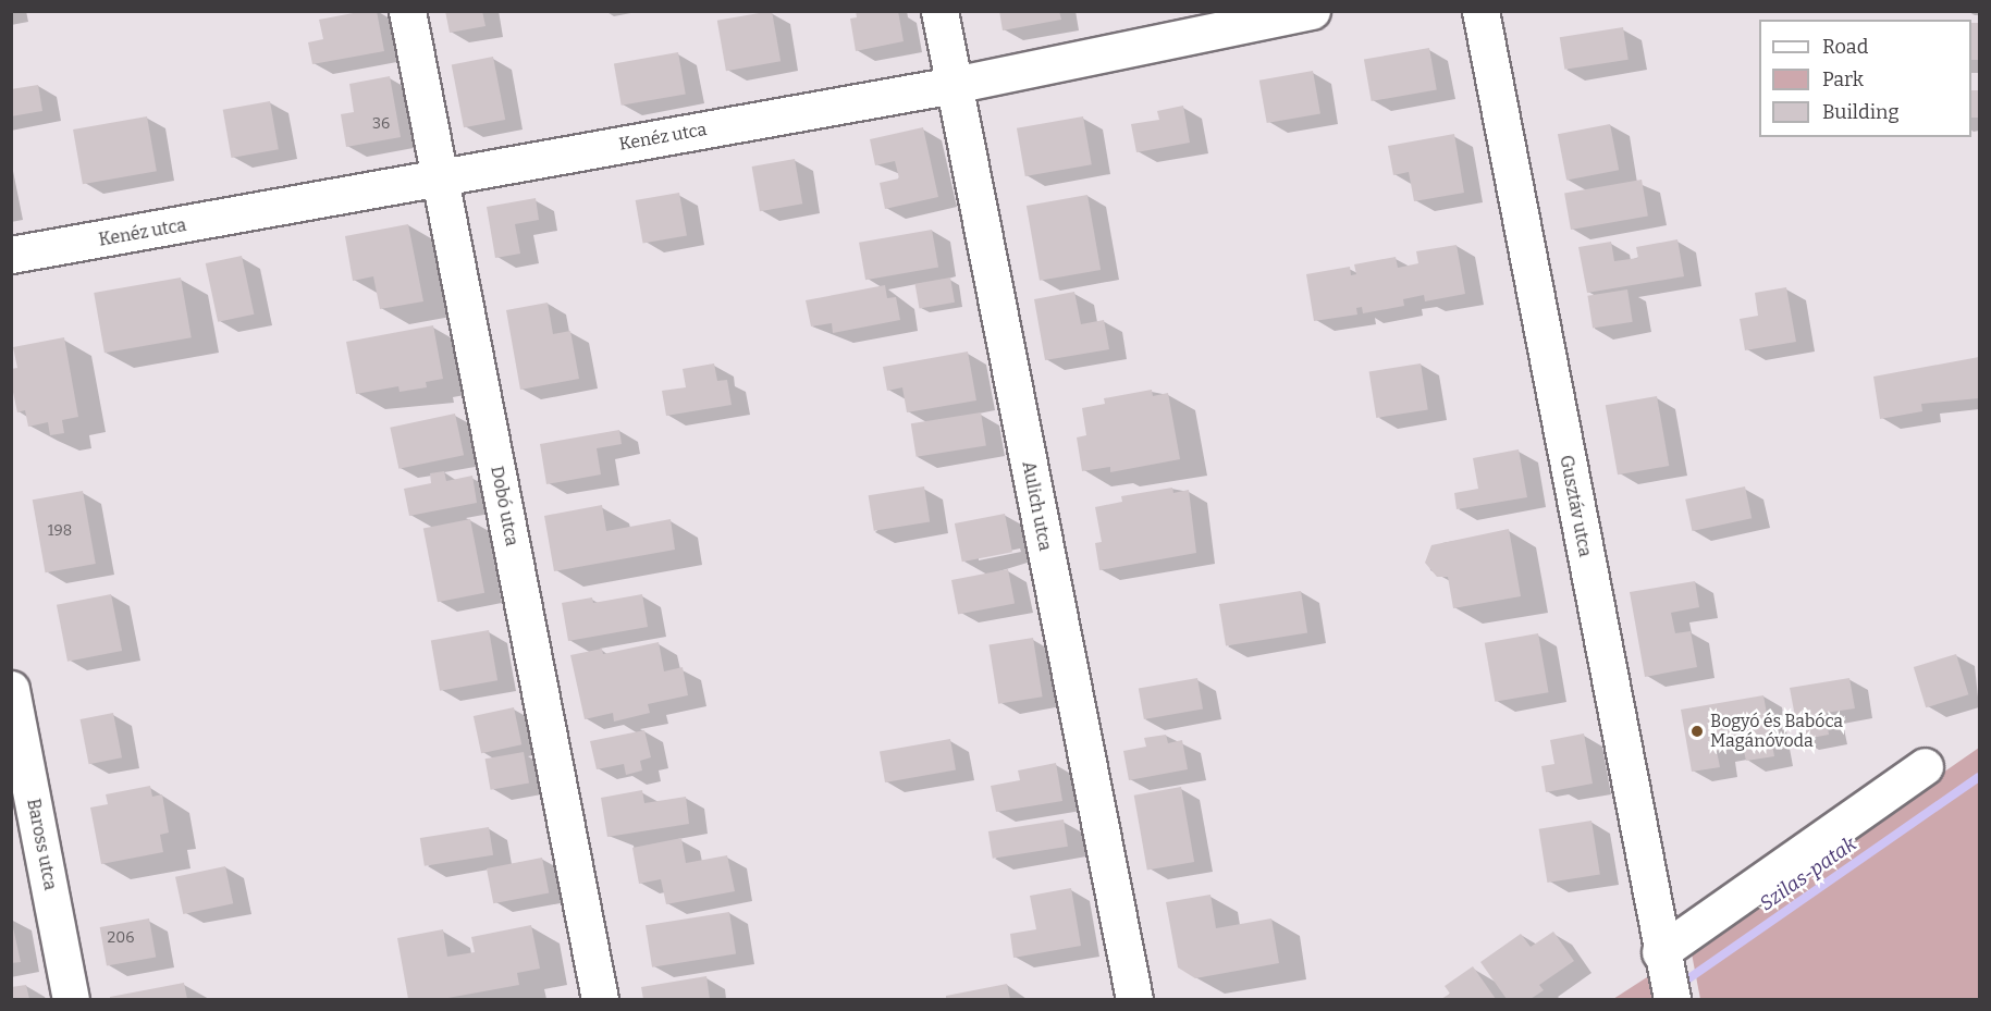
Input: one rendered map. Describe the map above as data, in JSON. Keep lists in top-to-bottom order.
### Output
{
  "streets": {
    "street": [
      "Kenéz utca",
      "Dobó utca",
      "Aulich utca",
      "Gusztáv utca",
      "Baross utca"
    ]
  },
  "crossings": [
    ["Kenéz utca", "Dobó utca"],
    ["Kenéz utca", "Aulich utca"]
  ],
  "water": ["Szilas-patak"],
  "places": ["Bogyó és Babóca Magánóvoda"],
  "house_numbers": ["36", "198", "206"],
  "legend": ["Road", "Park", "Building"]
}
